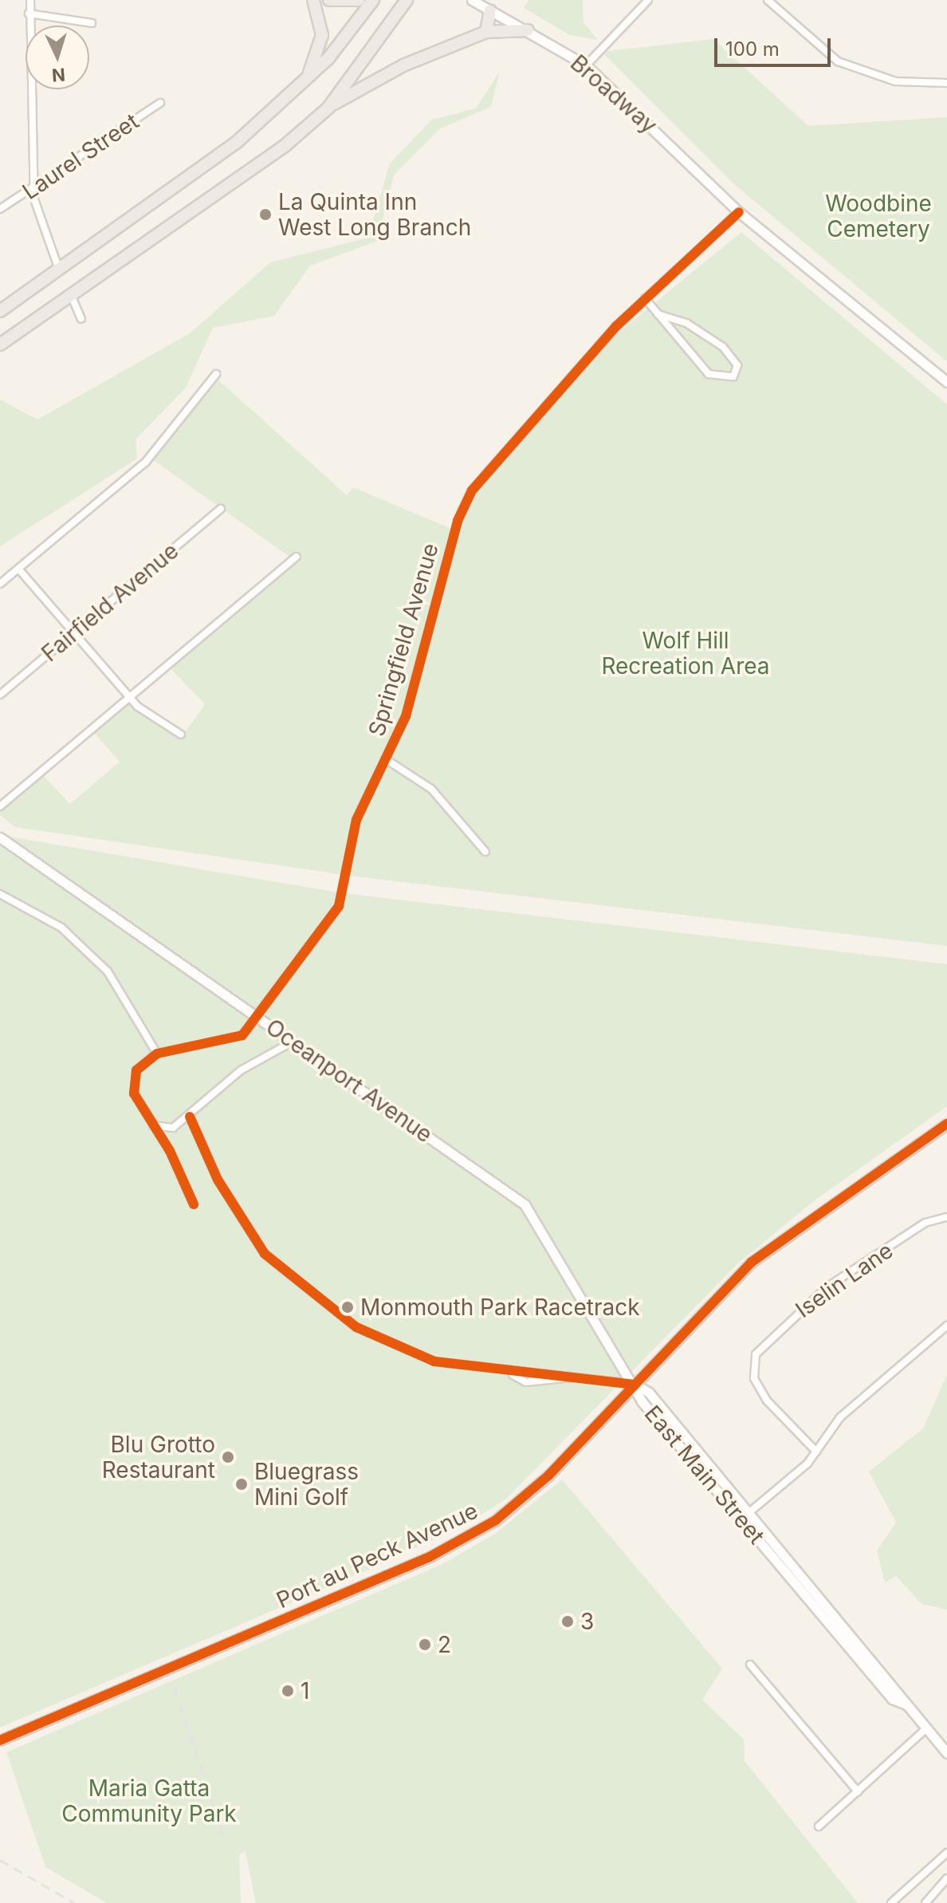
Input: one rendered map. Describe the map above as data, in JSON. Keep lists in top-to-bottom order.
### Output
{
  "streets": {
    "main road": [
      "Broadway",
      "Oceanport Avenue",
      "East Main Street",
      "Port au Peck Avenue"
    ],
    "street": [
      "Laurel Street",
      "Fairfield Avenue",
      "Springfield Avenue",
      "Iselin Lane"
    ]
  },
  "crossings": [
    ["Broadway", "Springfield Avenue"],
    ["Springfield Avenue", "Oceanport Avenue"],
    ["Oceanport Avenue", "East Main Street"],
    ["Oceanport Avenue", "Port au Peck Avenue"],
    ["East Main Street", "Port au Peck Avenue"]
  ],
  "parks": ["Woodbine Cemetery", "Wolf Hill Recreation Area", "Maria Gatta Community Park"],
  "places": [
    "La Quinta Inn West Long Branch",
    "Monmouth Park Racetrack",
    "Blu Grotto Restaurant",
    "Bluegrass Mini Golf",
    "3",
    "2",
    "1"
  ],
  "scale_bar": "100 m",
  "north": "bottom"
}
